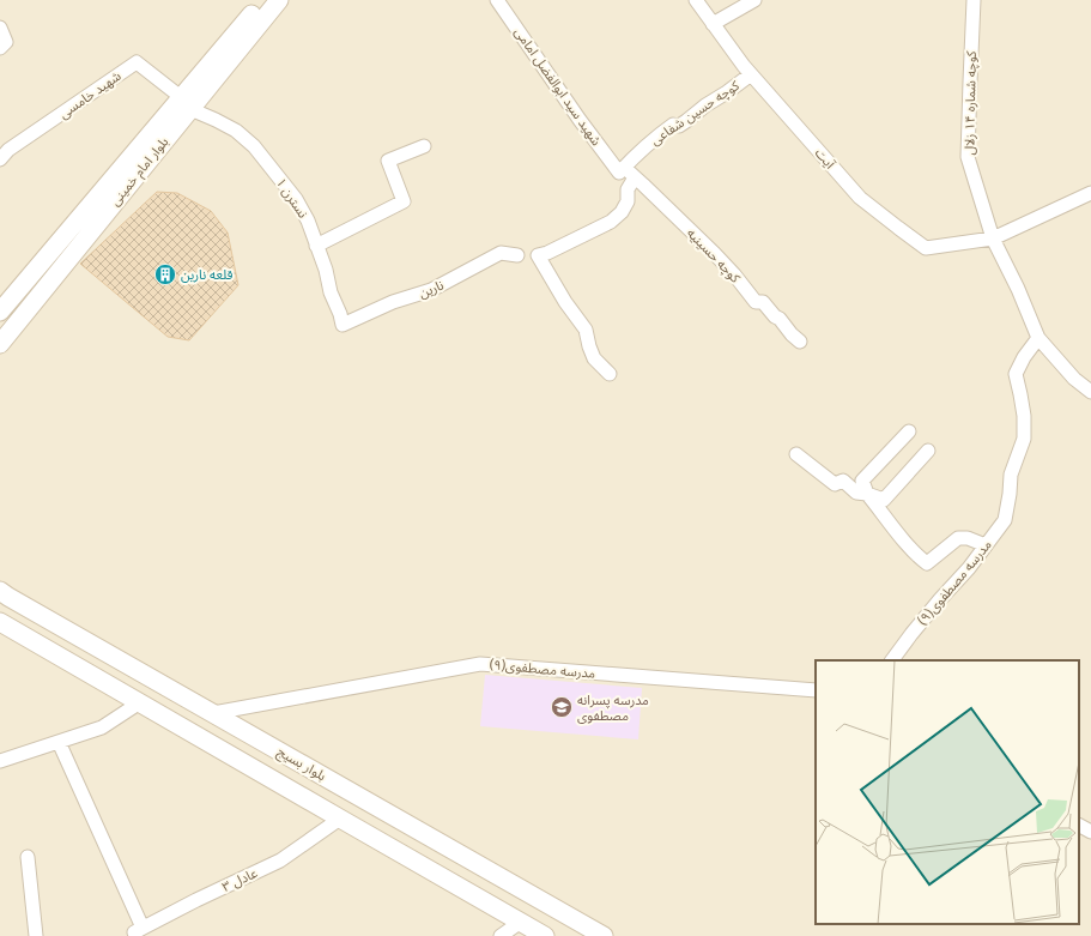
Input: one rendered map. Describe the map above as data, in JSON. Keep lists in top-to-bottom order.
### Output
{
  "streets": {
    "main road": ["بلوار امام خمینی", "بلوار بسیج"],
    "street": [
      "شهید سید ابوالفضل امامی",
      "شهید خامسی",
      "کوچه شماره ۱۴ زلال",
      "کوچه حسین شفاعی",
      "آیت",
      "نسترن ۱",
      "کوچه حسینیه",
      "نارین",
      "مدرسه مصطفوی(۹)",
      "عادل ۳"
    ]
  },
  "crossings": [
    ["شهید سید ابوالفضل امامی", "کوچه حسین شفاعی"],
    ["شهید سید ابوالفضل امامی", "کوچه حسینیه"],
    ["شهید خامسی", "بلوار امام خمینی"],
    ["شهید خامسی", "نسترن ۱"],
    ["کوچه شماره ۱۴ زلال", "آیت"],
    ["کوچه شماره ۱۴ زلال", "مدرسه مصطفوی(۹)"],
    ["کوچه حسین شفاعی", "آیت"],
    ["کوچه حسین شفاعی", "کوچه حسینیه"],
    ["بلوار امام خمینی", "نسترن ۱"],
    ["نسترن ۱", "نارین"],
    ["مدرسه مصطفوی(۹)", "بلوار بسیج"]
  ],
  "places": {
    "building": ["قلعه نارین"],
    "school or university": ["مدرسه پسرانه مصطفوی"]
  }
}
